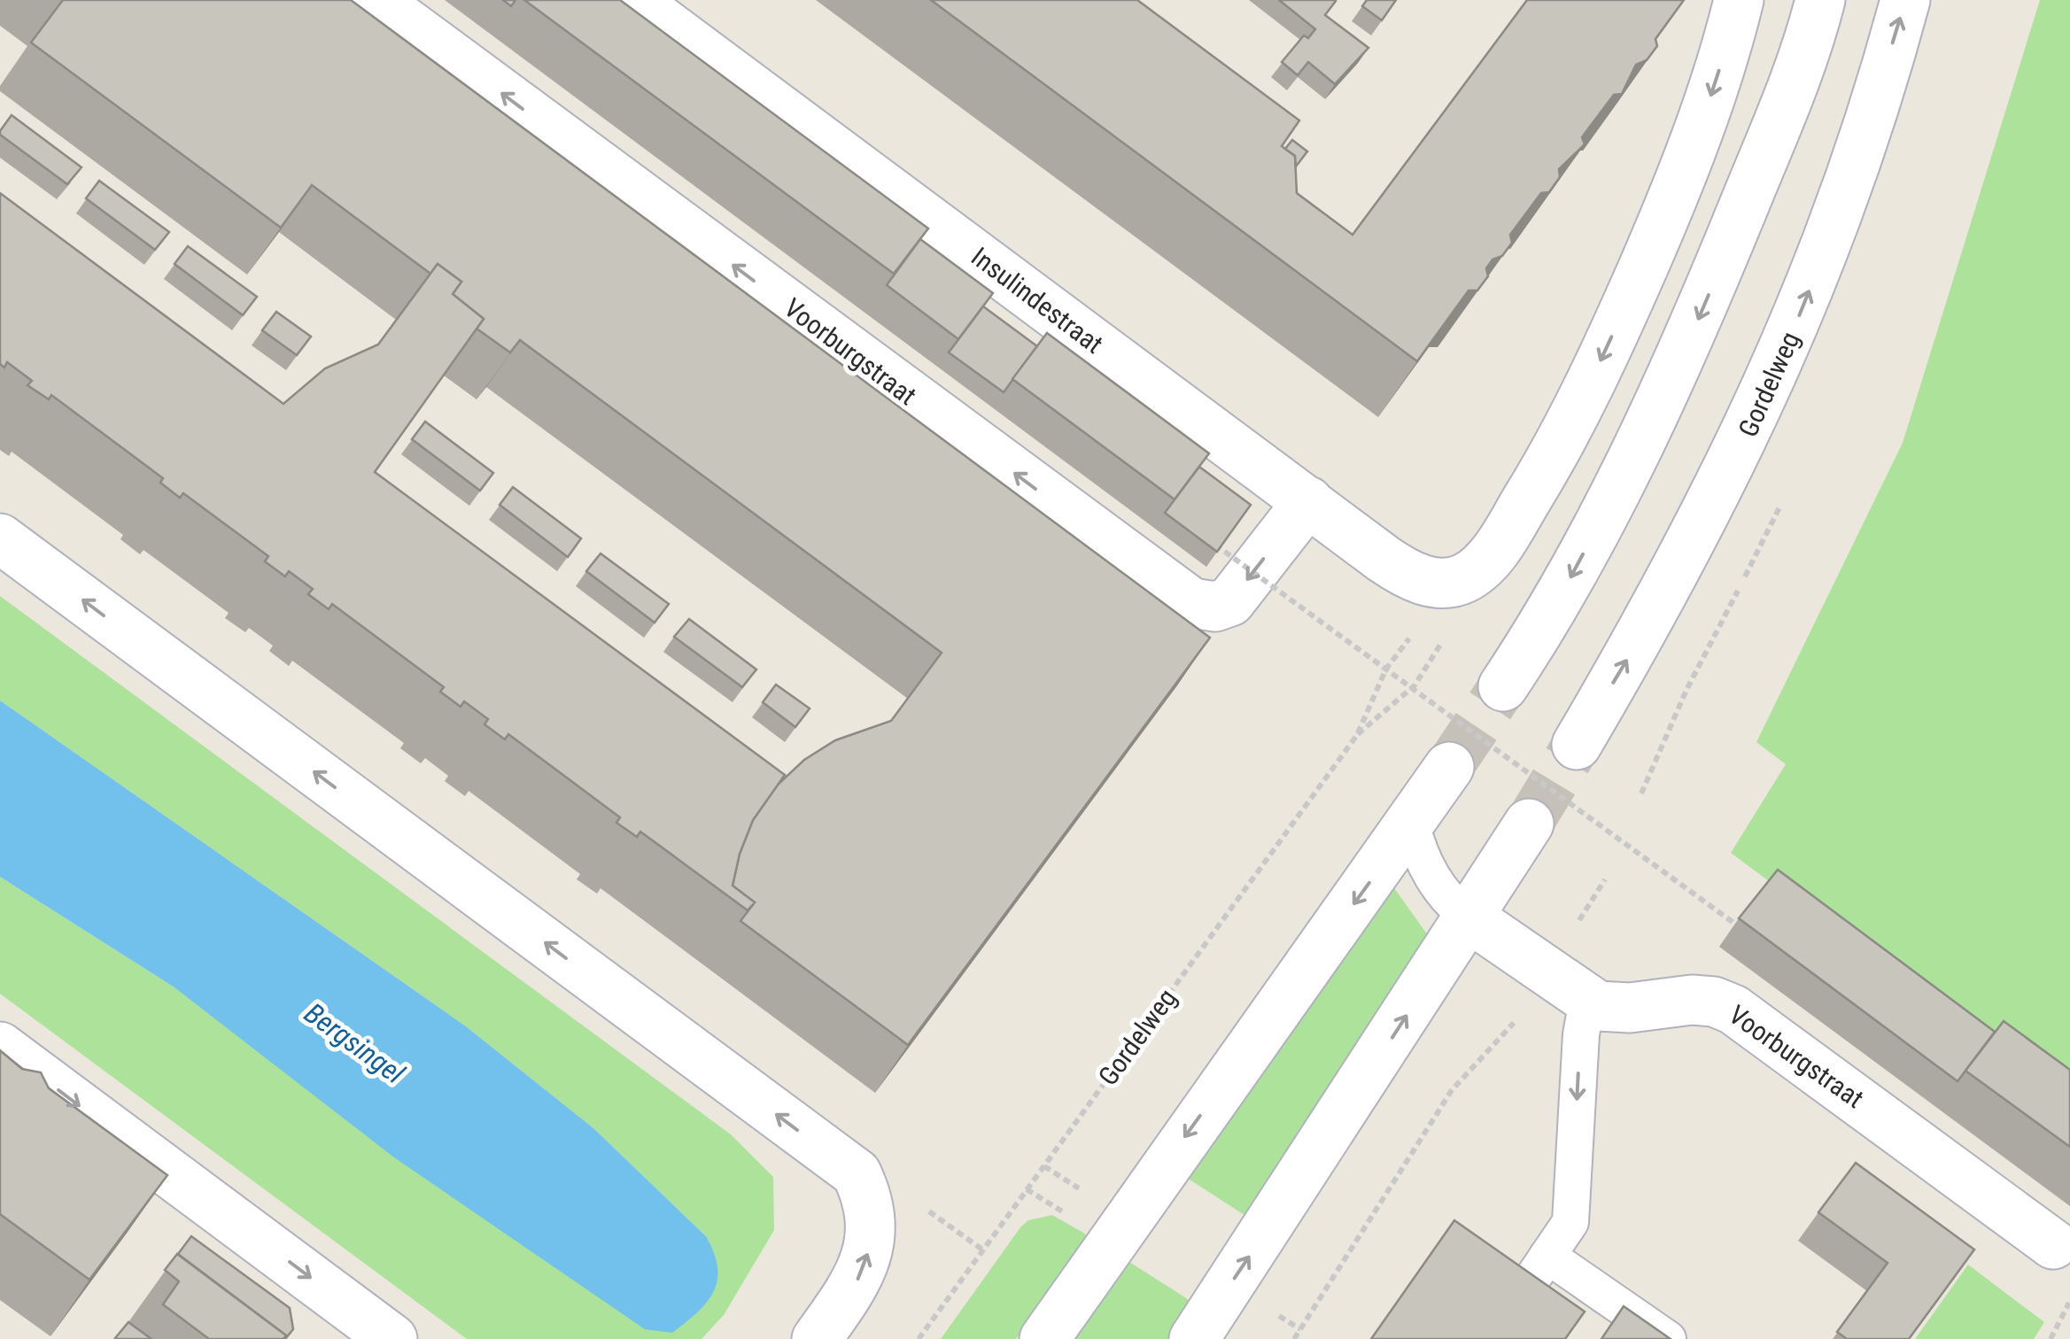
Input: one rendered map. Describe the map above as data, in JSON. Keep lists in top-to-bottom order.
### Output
{
  "streets": {
    "street": ["Insulindestraat", "Voorburgstraat", "Gordelweg"]
  },
  "crossings": [
    ["Insulindestraat", "Voorburgstraat"]
  ],
  "one_way": ["Voorburgstraat"],
  "water": ["Bergsingel"]
}
